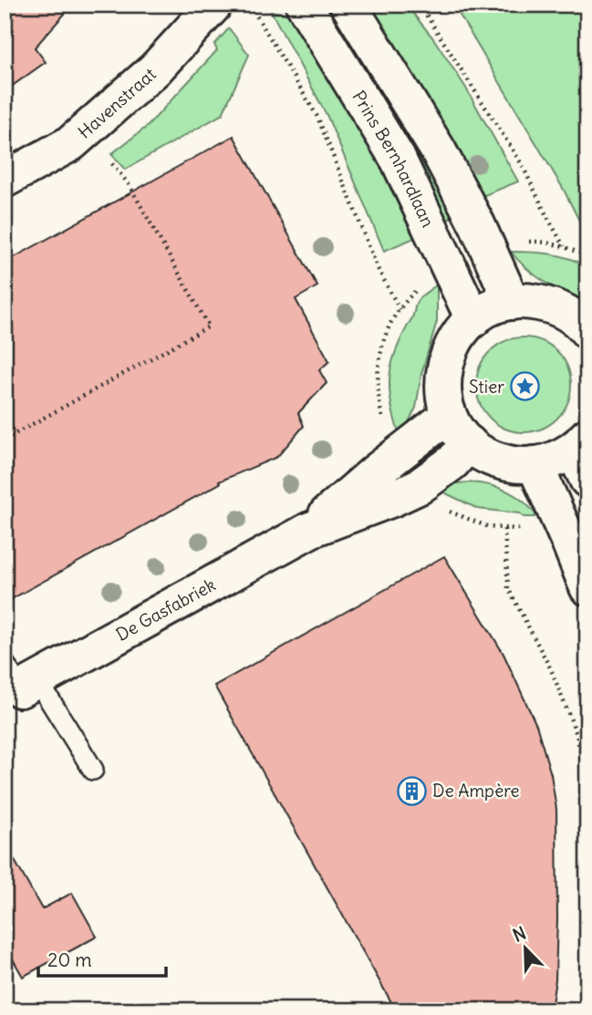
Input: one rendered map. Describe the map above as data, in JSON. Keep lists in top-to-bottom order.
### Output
{
  "streets": {
    "main road": ["Havenstraat", "Prins Bernhardlaan", "De Gasfabriek"]
  },
  "places": {
    "place": ["Stier"],
    "building": ["De Ampère"]
  },
  "scale_bar": "20 m",
  "north": "top left"
}
